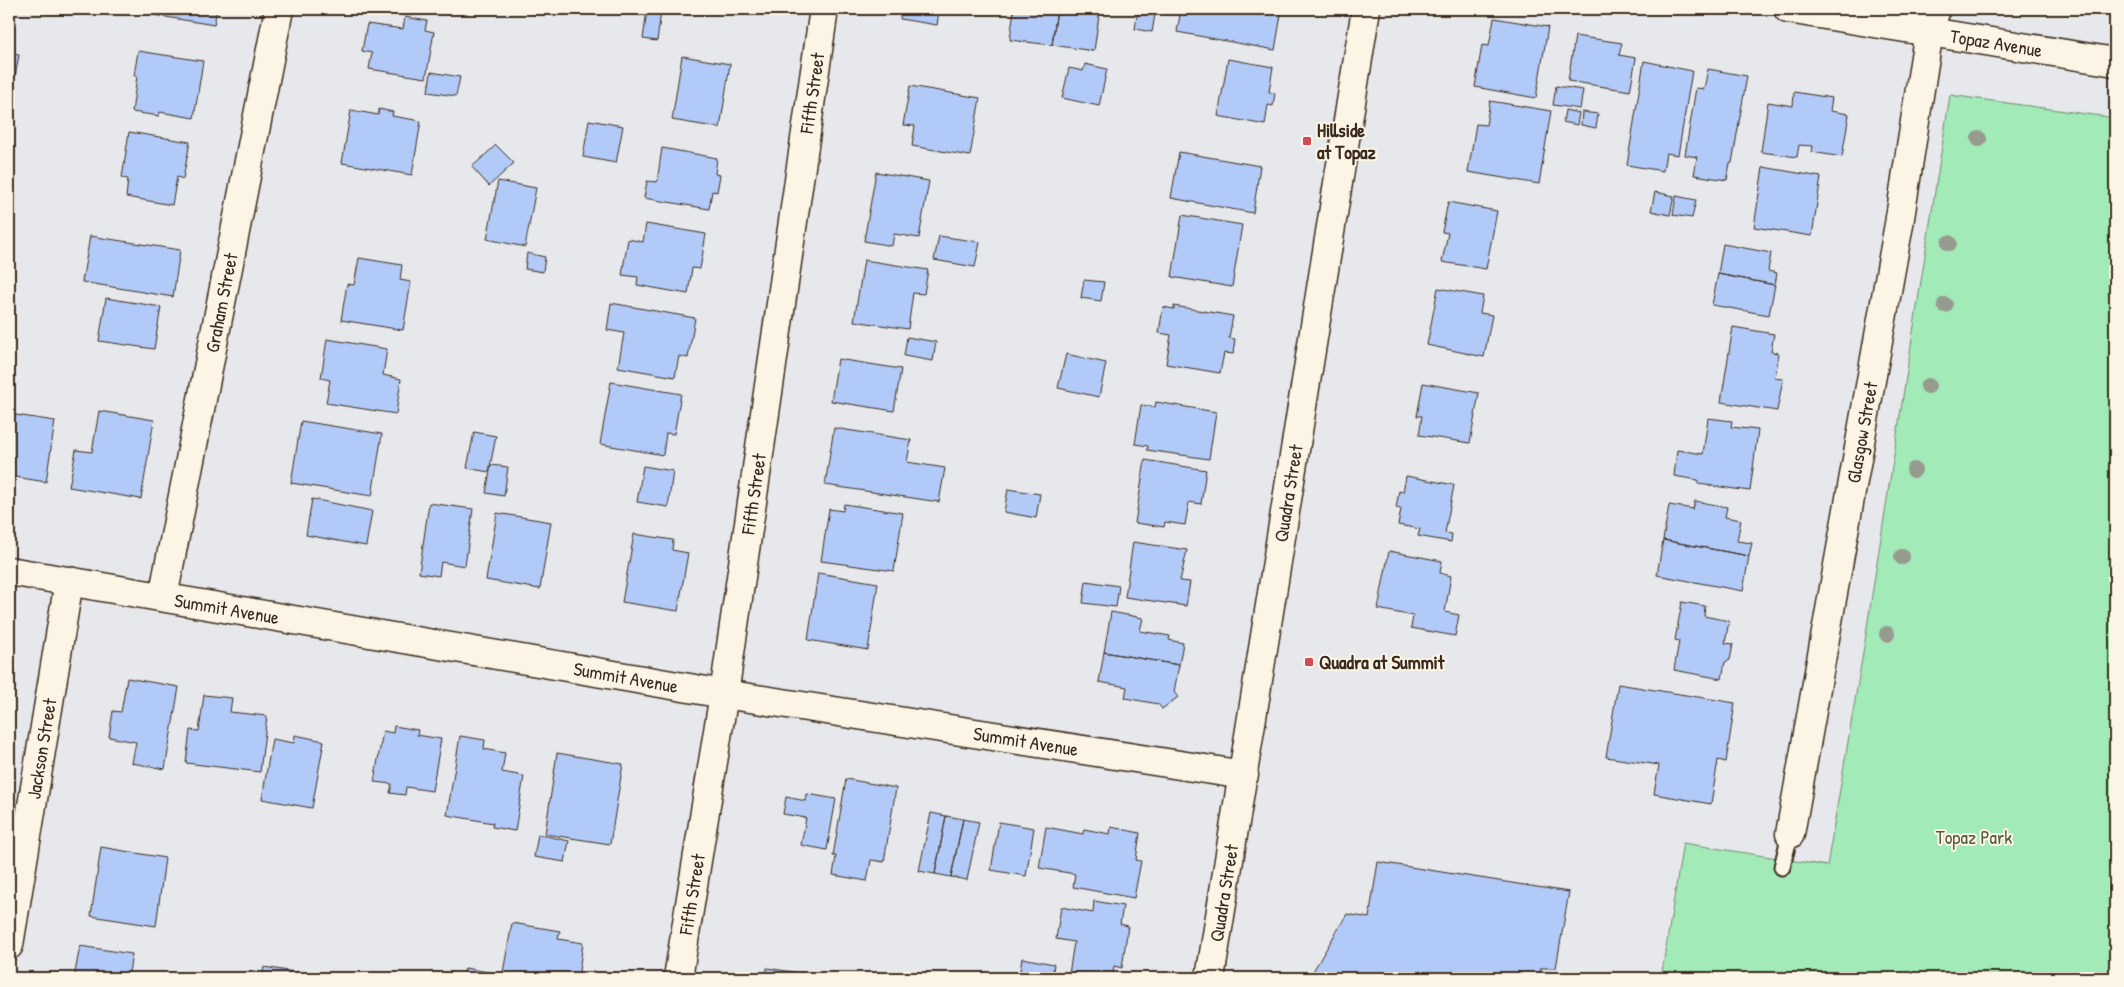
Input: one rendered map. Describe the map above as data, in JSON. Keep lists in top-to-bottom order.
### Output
{
  "streets": {
    "street": [
      "Topaz Avenue",
      "Fifth Street",
      "Graham Street",
      "Glasgow Street",
      "Quadra Street",
      "Summit Avenue",
      "Jackson Street"
    ]
  },
  "crossings": [
    ["Topaz Avenue", "Glasgow Street"],
    ["Fifth Street", "Summit Avenue"],
    ["Graham Street", "Summit Avenue"],
    ["Quadra Street", "Summit Avenue"],
    ["Summit Avenue", "Jackson Street"]
  ],
  "parks": ["Topaz Park"],
  "places": {
    "transit": ["Hillside at Topaz", "Quadra at Summit"]
  }
}
